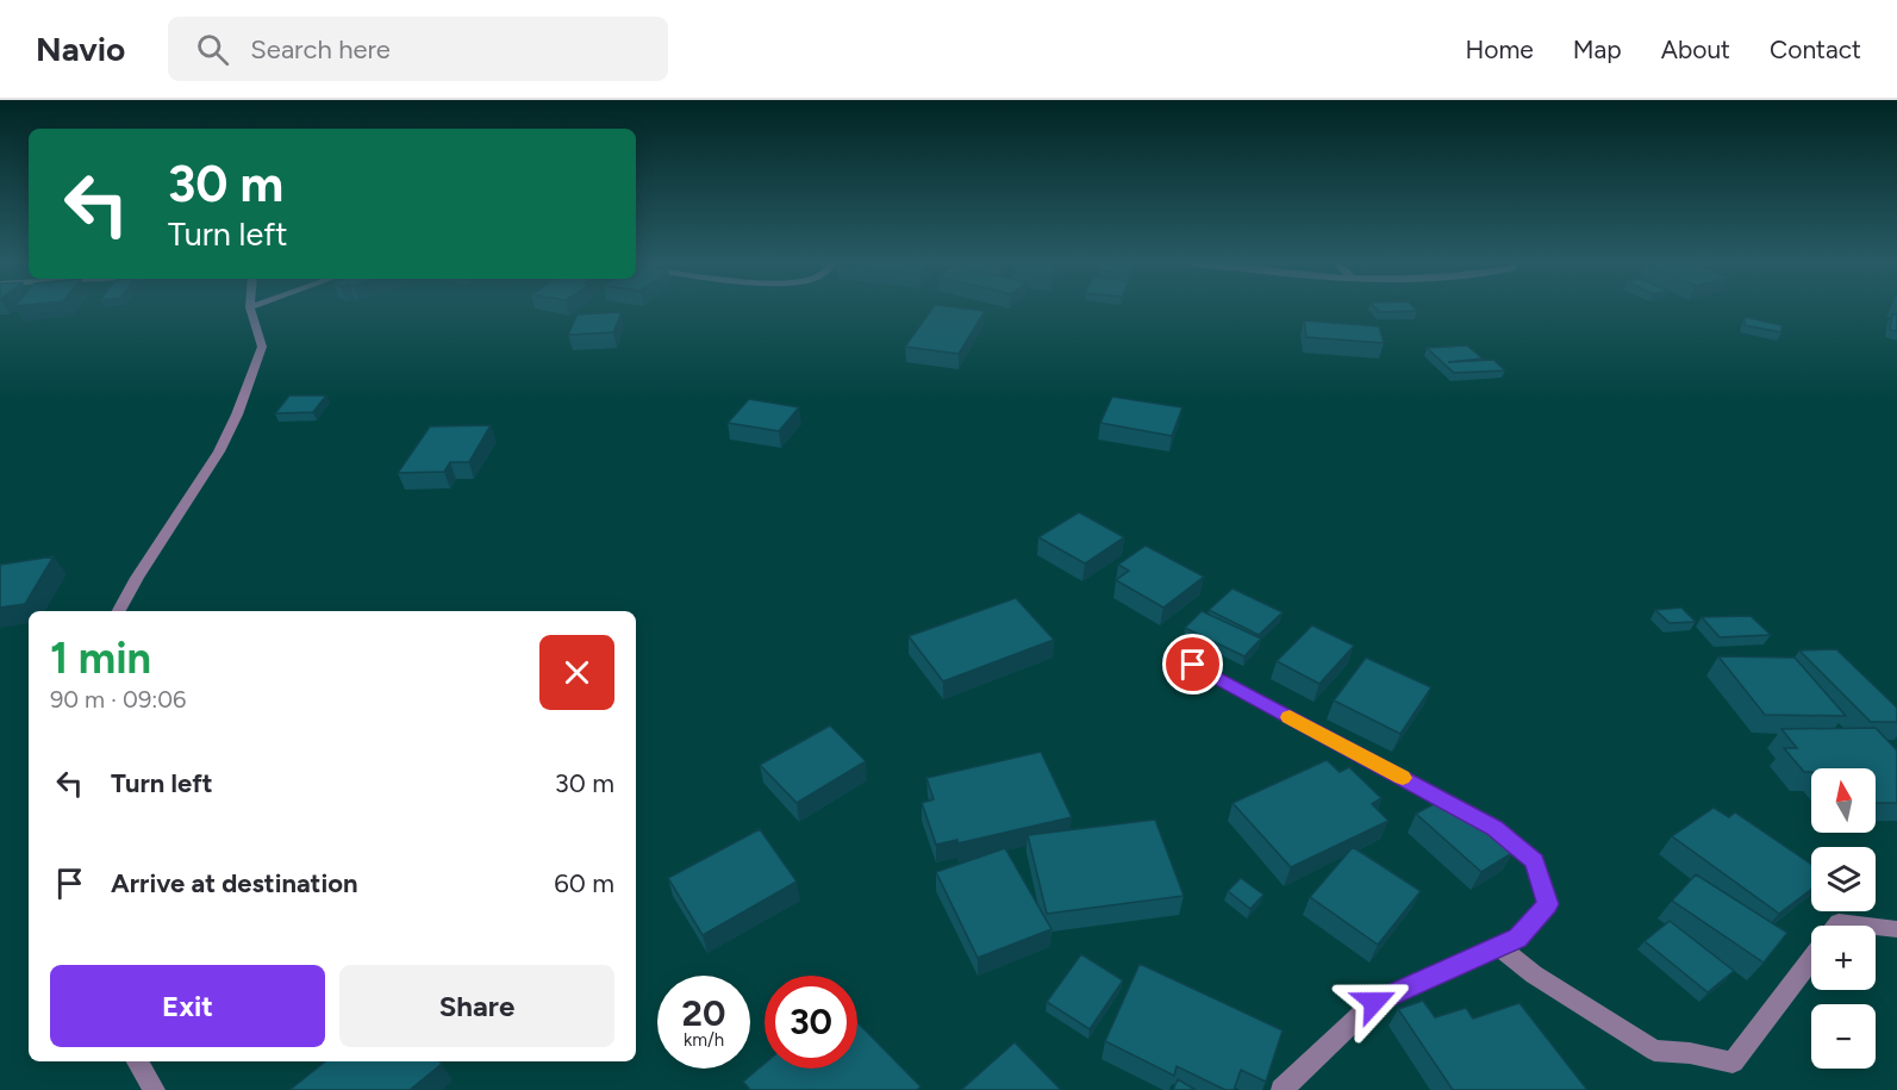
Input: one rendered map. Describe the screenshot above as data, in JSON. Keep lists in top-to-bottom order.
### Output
{
  "north": "top",
  "page": {
    "header": "Navio",
    "search": "Search here",
    "nav": [
      "Home",
      "Map",
      "About",
      "Contact"
    ],
    "turn": ["30 m", "Turn left"],
    "heading": ["1 min", "90 m · 09:06"],
    "list": [
      {
        "name": "Turn left",
        "value": "30 m"
      },
      {
        "name": "Arrive at destination",
        "value": "60 m"
      }
    ],
    "map_buttons": ["+", "−"],
    "buttons": ["Exit", "Share"],
    "speed": "20 km/h",
    "limit": "30"
  }
}
